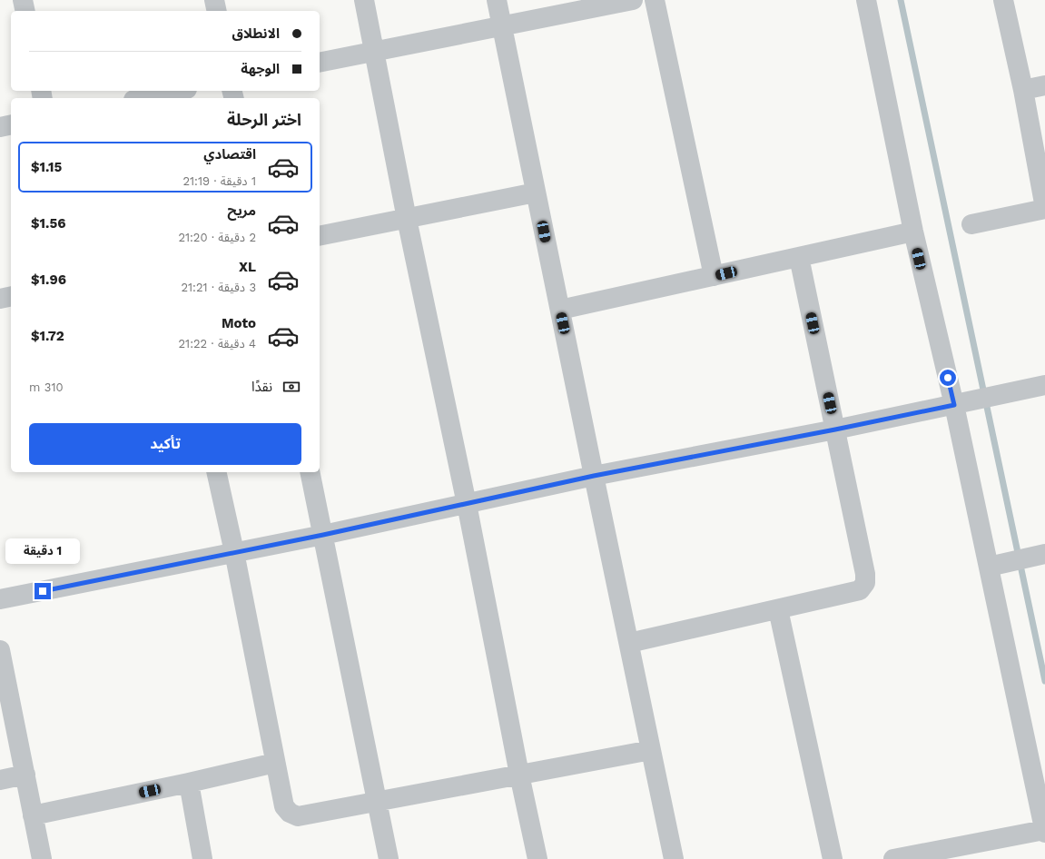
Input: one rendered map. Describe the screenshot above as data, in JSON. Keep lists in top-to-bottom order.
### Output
{
  "page": {
    "banner": ["الانطلاق", "الوجهة"],
    "heading": "اختر الرحلة",
    "list": [
      {
        "name": "اقتصادي",
        "note": "1 دقيقة · 21:19",
        "value": "$1.15"
      },
      {
        "name": "مريح",
        "note": "2 دقيقة · 21:20",
        "value": "$1.56"
      },
      {
        "name": "XL",
        "note": "3 دقيقة · 21:21",
        "value": "$1.96"
      },
      {
        "name": "Moto",
        "note": "4 دقيقة · 21:22",
        "value": "$1.72"
      }
    ],
    "pay": ["نقدًا", "310 m"],
    "buttons": "تأكيد",
    "bubble": "1 دقيقة"
  }
}
